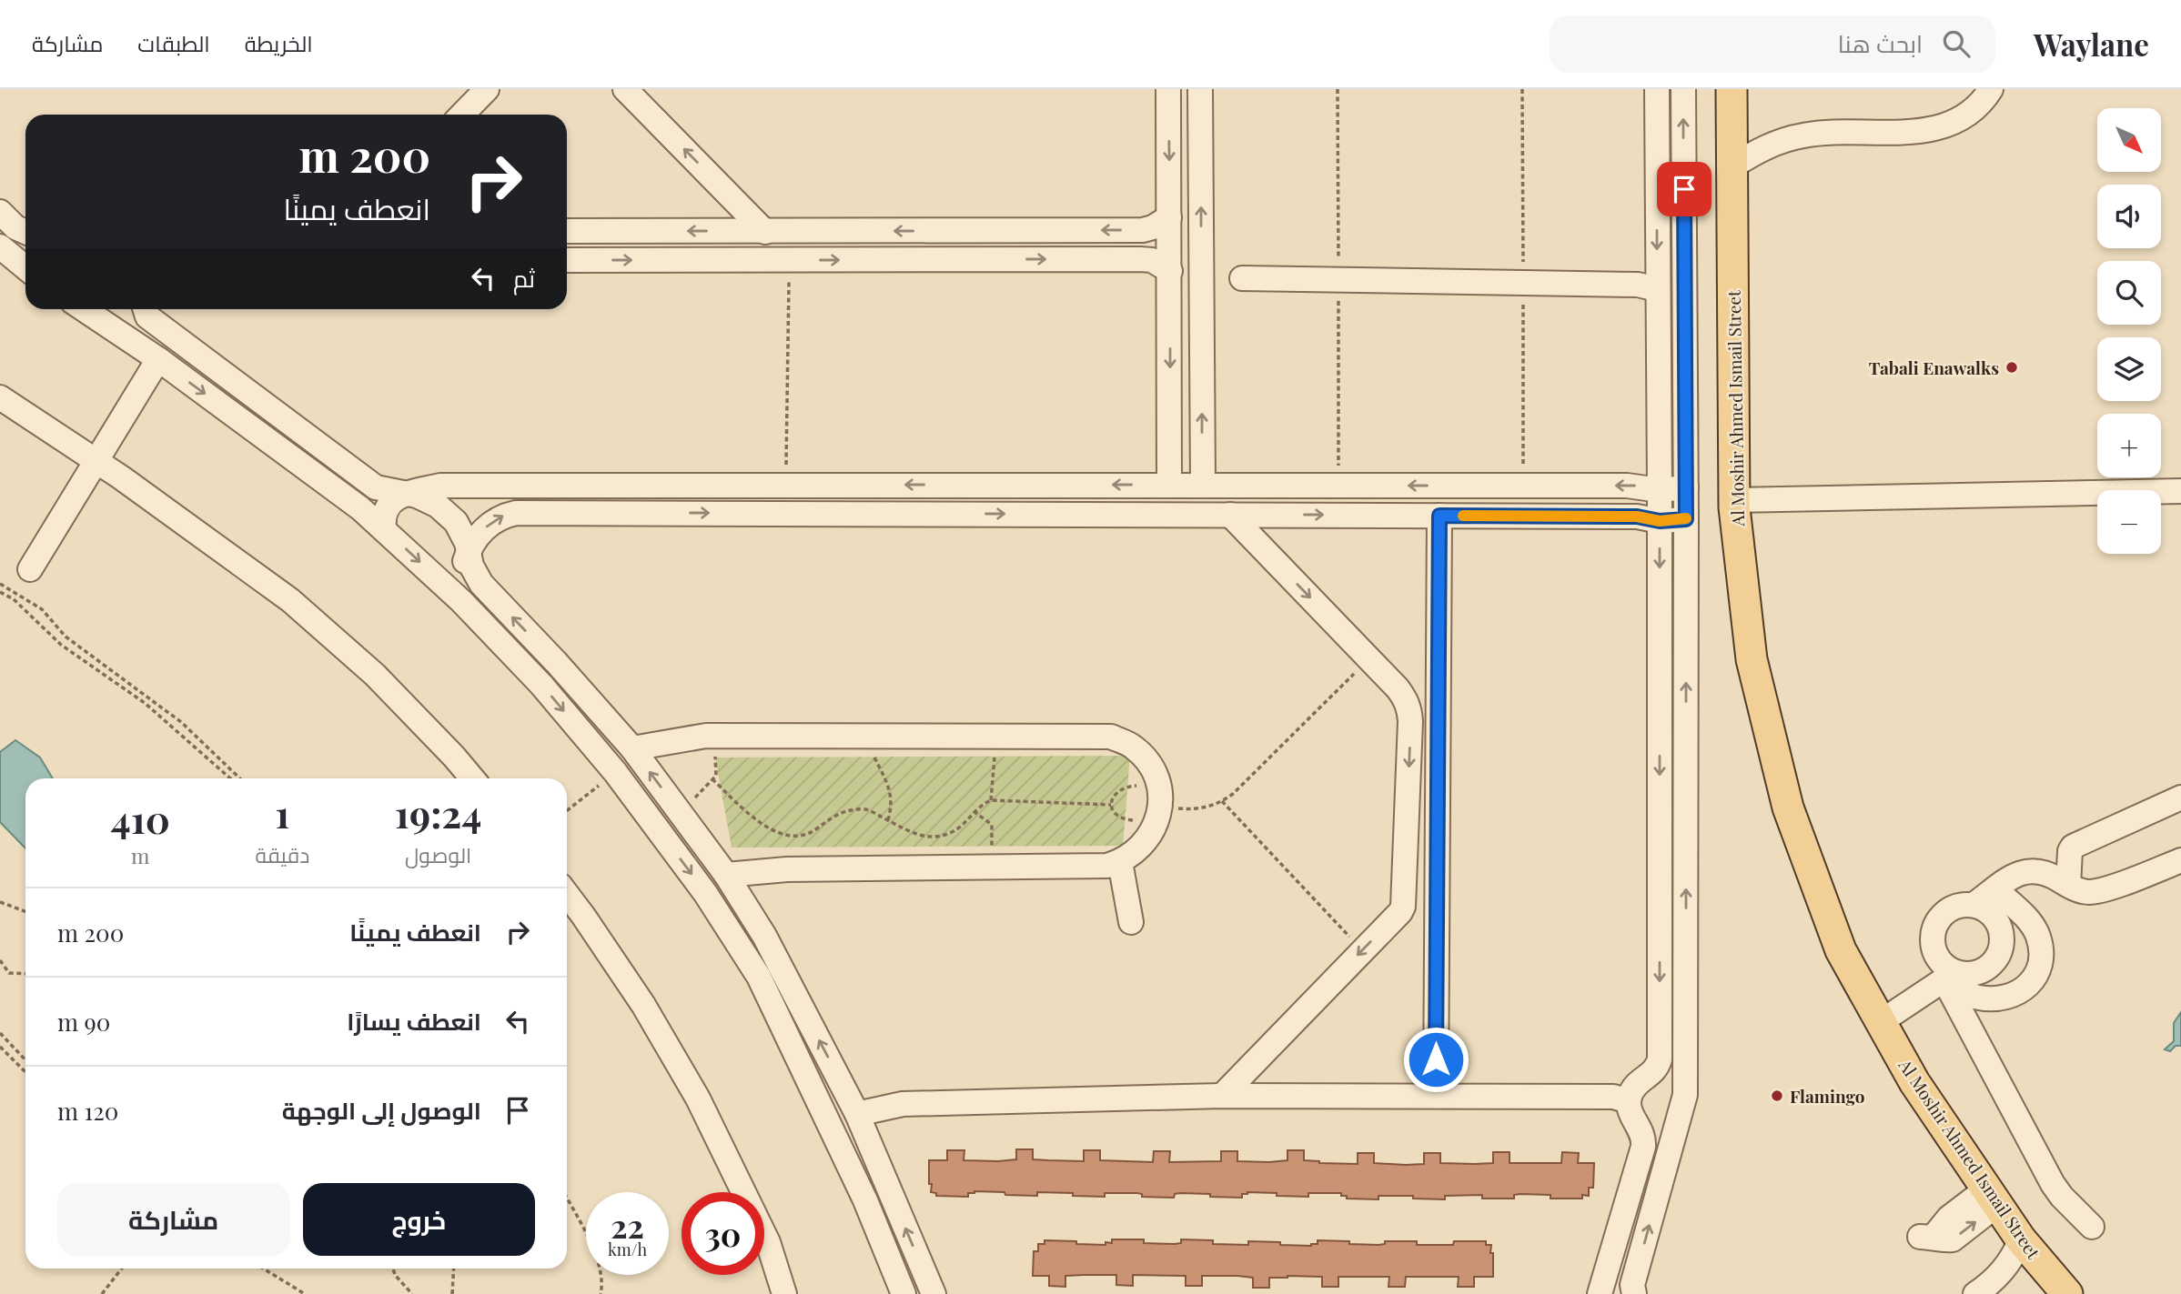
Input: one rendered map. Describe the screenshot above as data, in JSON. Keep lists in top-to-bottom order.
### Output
{
  "streets": {
    "main road": ["Al Moshir Ahmed Ismail Street"]
  },
  "places": ["Tabali Enawalks", "Flamingo"],
  "north": "bottom right",
  "page": {
    "header": "Waylane",
    "search": "ابحث هنا",
    "nav": ["الخريطة", "الطبقات", "مشاركة"],
    "map_buttons": ["+", "−"],
    "turn": ["200 m", "انعطف يمينًا"],
    "then": "ثم",
    "eta": [
      "19:24",
      "الوصول",
      "1",
      "دقيقة",
      "410",
      "m"
    ],
    "list": [
      {
        "name": "انعطف يمينًا",
        "value": "200 m"
      },
      {
        "name": "انعطف يسارًا",
        "value": "90 m"
      },
      {
        "name": "الوصول إلى الوجهة",
        "value": "120 m"
      }
    ],
    "buttons": ["خروج", "مشاركة"],
    "speed": "22 km/h",
    "limit": "30"
  }
}
